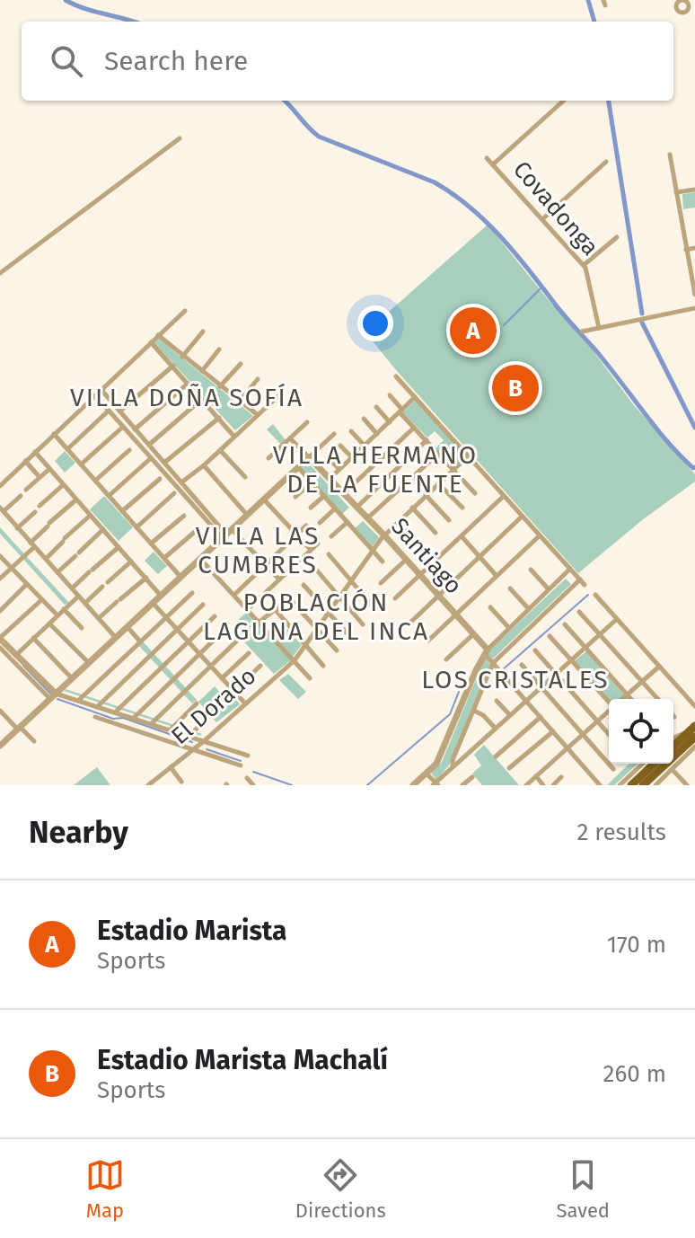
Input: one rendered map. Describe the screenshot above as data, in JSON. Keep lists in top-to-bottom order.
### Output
{
  "streets": {
    "street": ["Covadonga", "Santiago", "El Dorado"]
  },
  "crossings": [
    ["Santiago", "El Dorado"]
  ],
  "districts": [
    "VILLA DOÑA SOFÍA",
    "VILLA HERMANO DE LA FUENTE",
    "VILLA LAS CUMBRES",
    "POBLACIÓN LAGUNA DEL INCA",
    "LOS CRISTALES"
  ],
  "page": {
    "search": "Search here",
    "pins": ["A", "B"],
    "heading": ["Nearby", "2 results"],
    "list": [
      {
        "mark": "A",
        "name": "Estadio Marista",
        "note": "Sports",
        "value": "170 m"
      },
      {
        "mark": "B",
        "name": "Estadio Marista Machalí",
        "note": "Sports",
        "value": "260 m"
      }
    ],
    "nav": ["Map", "Directions", "Saved"]
  }
}
